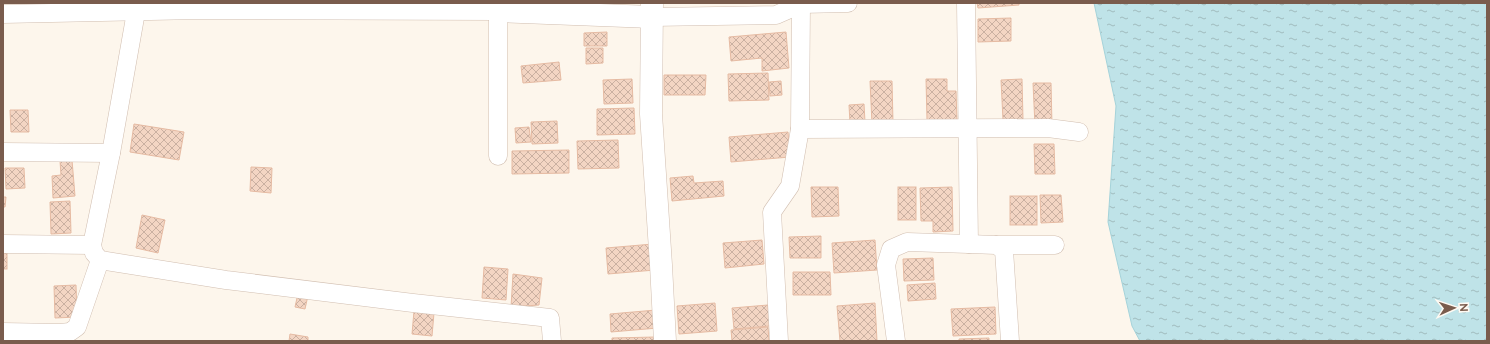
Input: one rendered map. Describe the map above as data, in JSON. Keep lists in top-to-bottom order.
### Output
{
  "north": "right"
}
